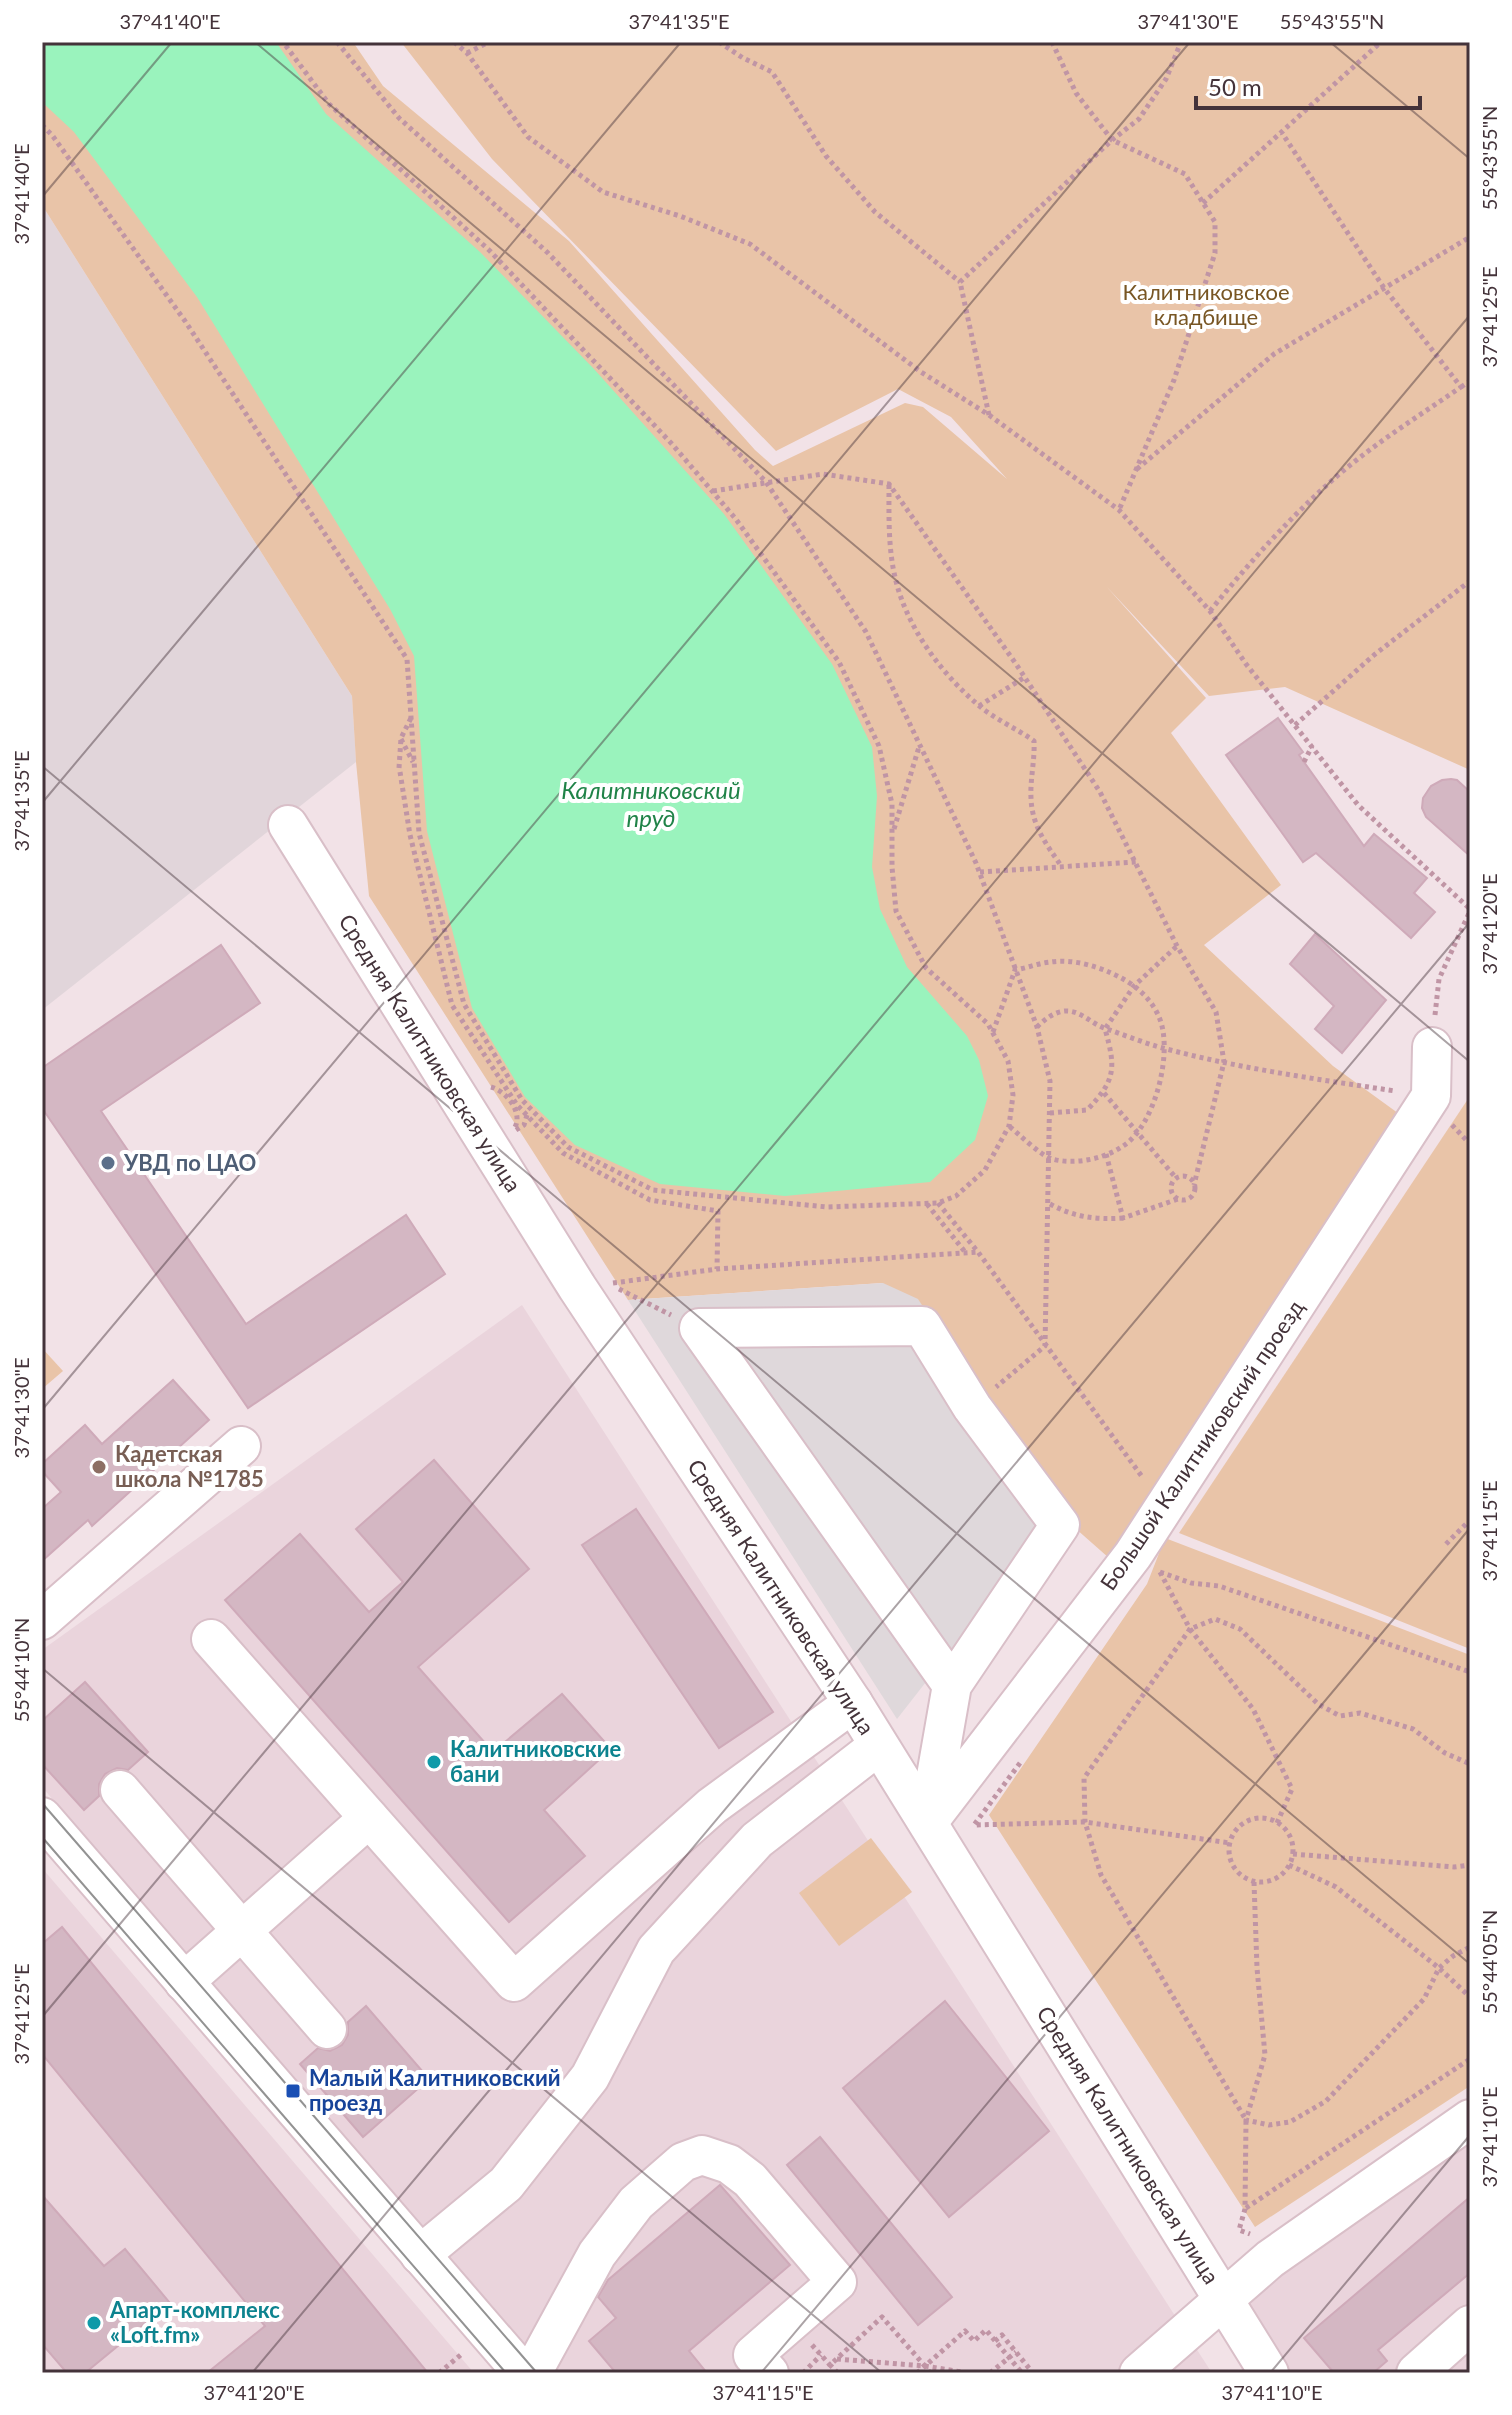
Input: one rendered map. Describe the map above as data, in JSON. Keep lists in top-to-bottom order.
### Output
{
  "streets": {
    "street": ["Средняя Калитниковская улица", "Большой Калитниковский проезд"]
  },
  "crossings": [
    ["Средняя Калитниковская улица", "Большой Калитниковский проезд"]
  ],
  "water": ["Калитниковский пруд"],
  "parks": ["Калитниковское кладбище"],
  "places": {
    "other": [
      "УВД по ЦАО",
      "Кадетская школа №1785",
      "Калитниковские бани",
      "Апарт-комплекс «Loft.fm»"
    ],
    "transit": ["Малый Калитниковский проезд"]
  },
  "scale_bar": "50 m",
  "coordinates": [
    "37°41'40\"E",
    "37°41'35\"E",
    "37°41'30\"E",
    "55°43'55\"N",
    "37°41'25\"E",
    "37°41'20\"E",
    "37°41'15\"E",
    "55°44'10\"N",
    "55°44'05\"N",
    "37°41'10\"E"
  ]
}
